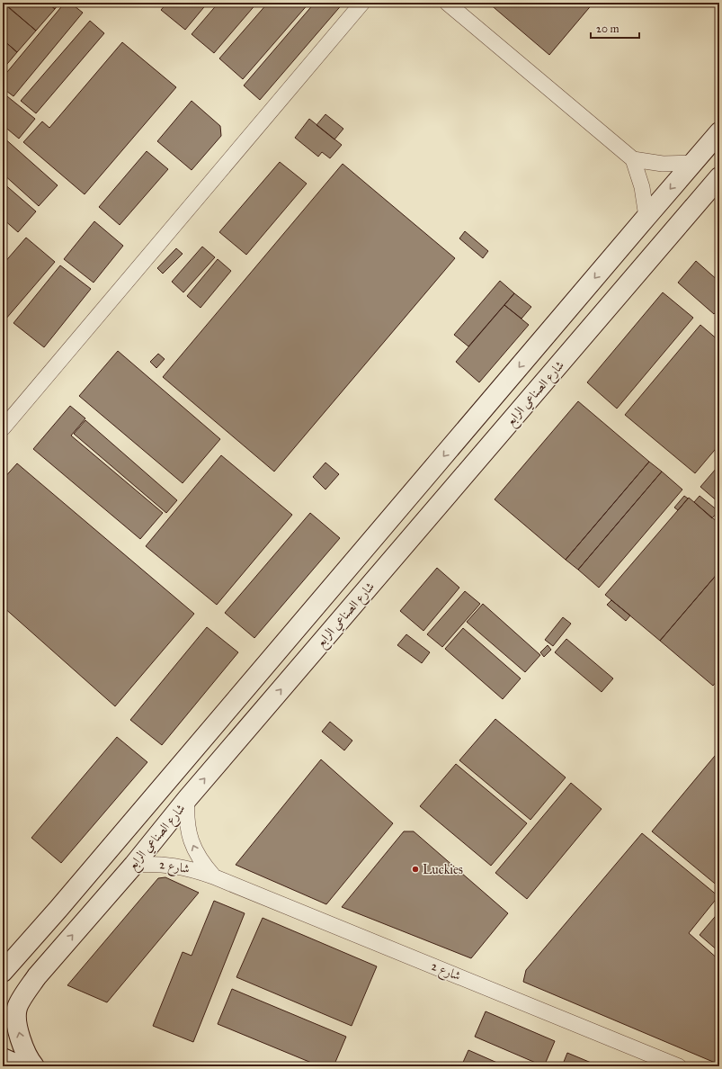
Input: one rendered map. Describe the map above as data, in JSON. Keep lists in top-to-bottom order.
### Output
{
  "streets": {
    "main road": ["شارع الصناعي الرابع"],
    "street": ["شارع 2"]
  },
  "crossings": [
    ["شارع الصناعي الرابع", "شارع 2"]
  ],
  "places": ["Luckies"],
  "scale_bar": "20 m"
}
